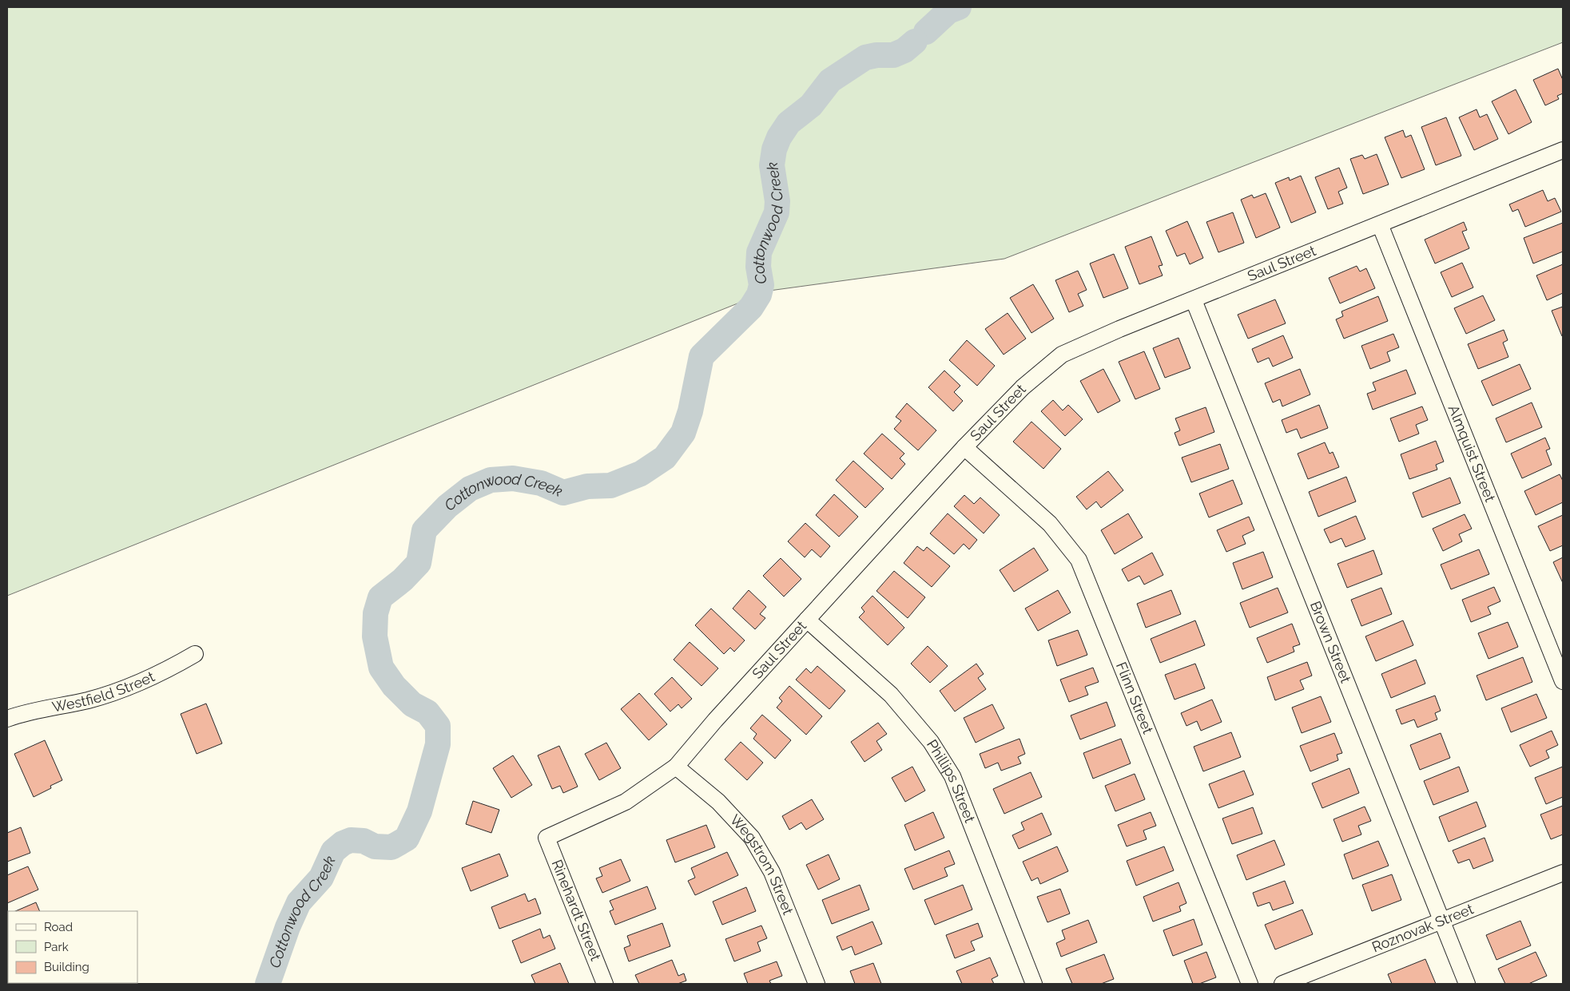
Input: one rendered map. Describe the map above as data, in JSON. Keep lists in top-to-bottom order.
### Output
{
  "streets": {
    "street": [
      "Saul Street",
      "Almquist Street",
      "Brown Street",
      "Westfield Street",
      "Flinn Street",
      "Phillips Street",
      "Wegstrom Street",
      "Rinehardt Street",
      "Roznovak Street"
    ]
  },
  "crossings": [
    ["Saul Street", "Almquist Street"],
    ["Saul Street", "Brown Street"],
    ["Saul Street", "Flinn Street"],
    ["Saul Street", "Phillips Street"],
    ["Saul Street", "Wegstrom Street"],
    ["Saul Street", "Rinehardt Street"],
    ["Brown Street", "Roznovak Street"]
  ],
  "water": ["Cottonwood Creek"],
  "legend": ["Road", "Park", "Building"]
}
